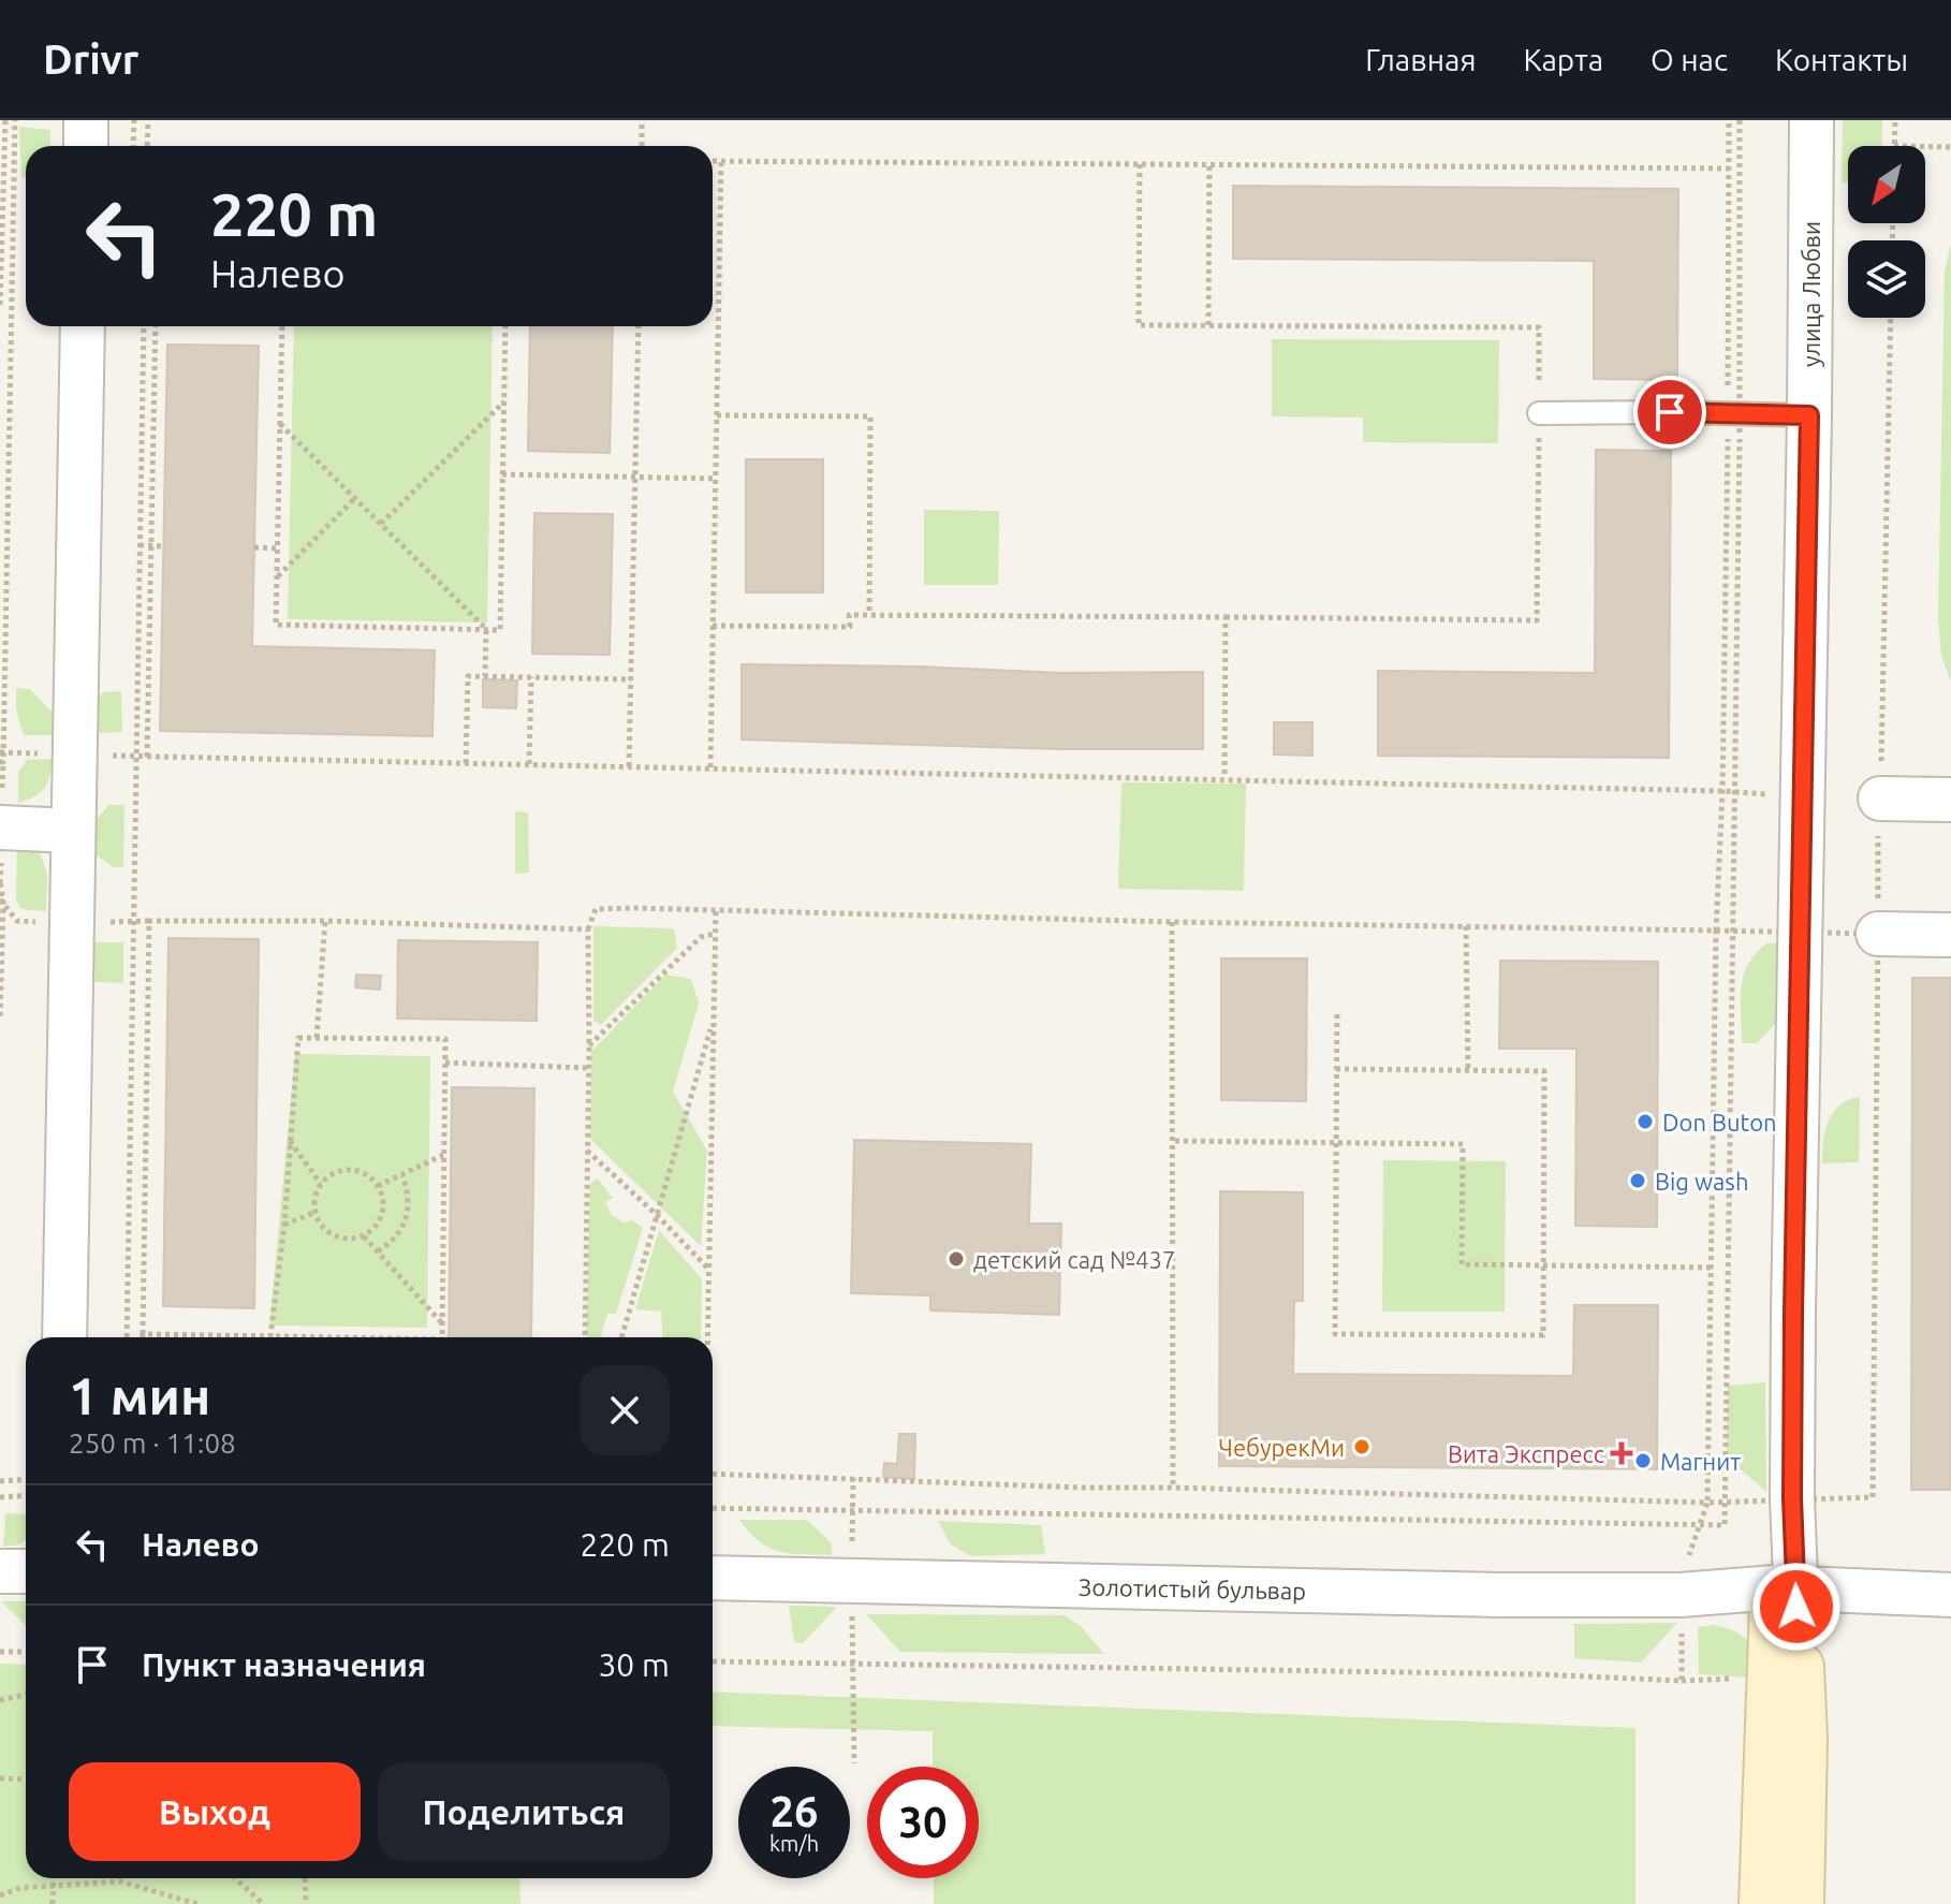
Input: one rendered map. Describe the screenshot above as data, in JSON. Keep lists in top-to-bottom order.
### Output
{
  "streets": {
    "street": ["улица Любви", "Золотистый бульвар"]
  },
  "crossings": [
    ["улица Любви", "Золотистый бульвар"]
  ],
  "places": {
    "other": [
      "Don Buton",
      "Big wash",
      "детский сад №437",
      "ЧебурекМи",
      "Магнит"
    ],
    "health": ["Вита Экспресс"]
  },
  "north": "bottom left",
  "page": {
    "header": "Drivr",
    "nav": [
      "Главная",
      "Карта",
      "О нас",
      "Контакты"
    ],
    "turn": ["220 m", "Налево"],
    "heading": ["1 мин", "250 m · 11:08"],
    "list": [
      {
        "name": "Налево",
        "value": "220 m"
      },
      {
        "name": "Пункт назначения",
        "value": "30 m"
      }
    ],
    "buttons": ["Выход", "Поделиться"],
    "speed": "26 km/h",
    "limit": "30"
  }
}
